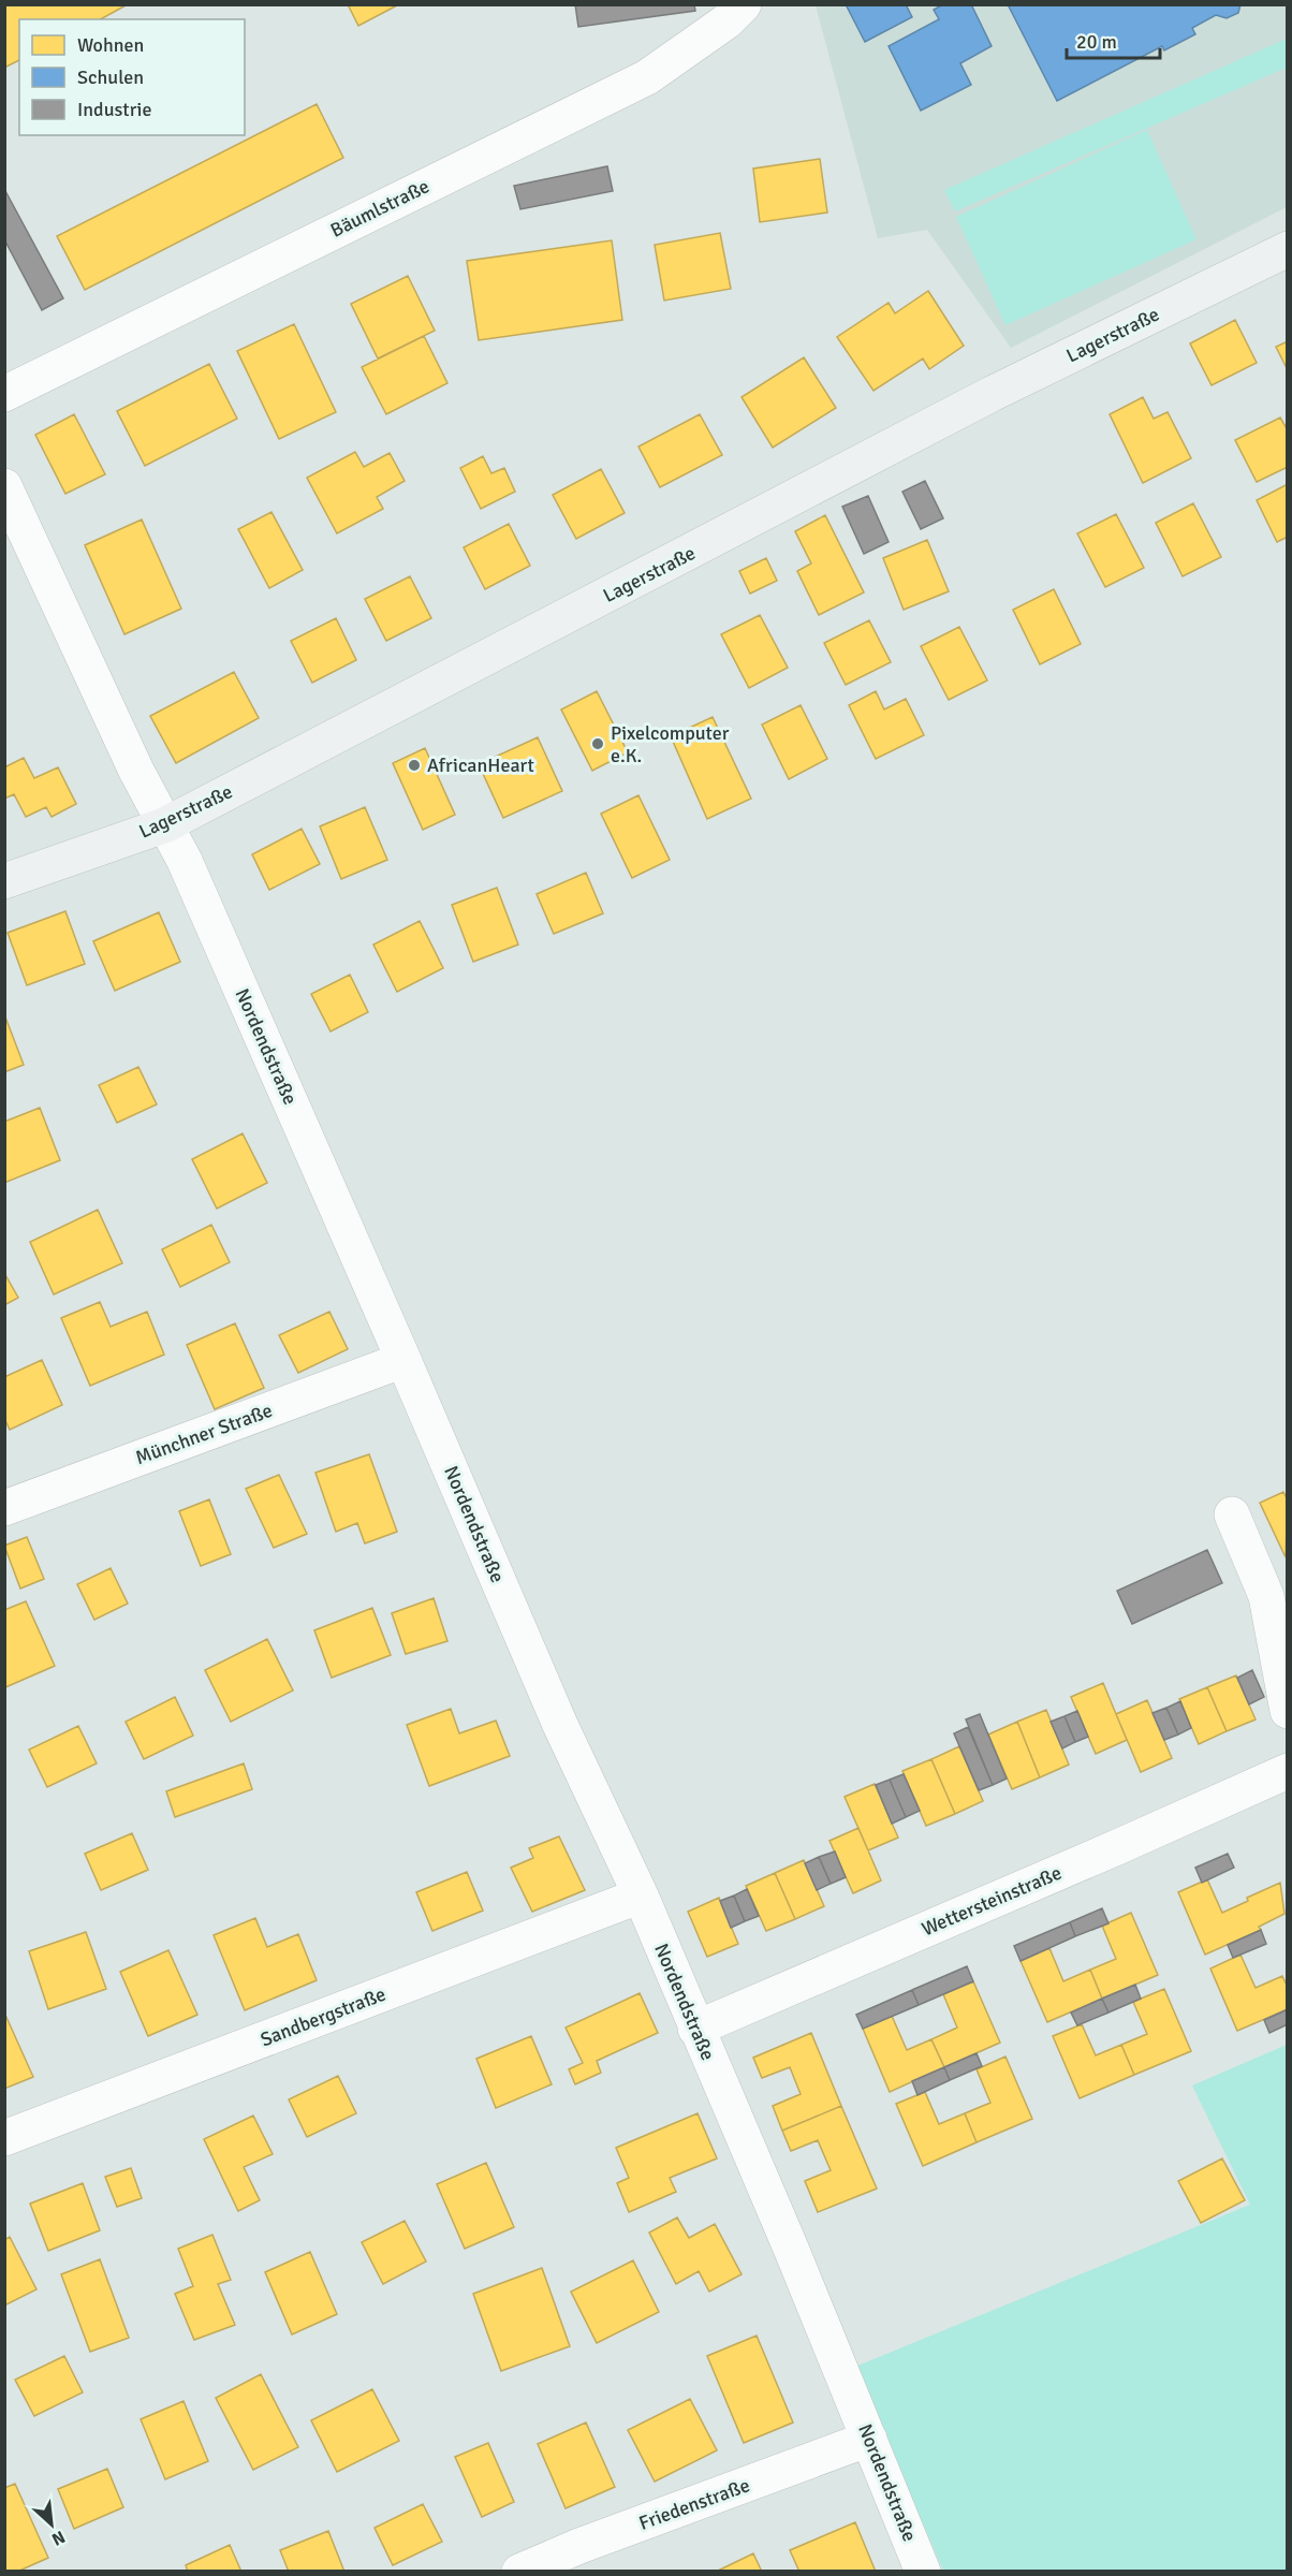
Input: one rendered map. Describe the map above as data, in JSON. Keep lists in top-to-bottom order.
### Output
{
  "streets": {
    "street": [
      "Bäumlstraße",
      "Lagerstraße",
      "Nordendstraße",
      "Münchner Straße",
      "Wettersteinstraße",
      "Sandbergstraße",
      "Friedenstraße"
    ]
  },
  "crossings": [
    ["Lagerstraße", "Nordendstraße"],
    ["Nordendstraße", "Münchner Straße"],
    ["Nordendstraße", "Wettersteinstraße"],
    ["Nordendstraße", "Sandbergstraße"],
    ["Nordendstraße", "Friedenstraße"]
  ],
  "places": ["Pixelcomputer e.K.", "AfricanHeart"],
  "legend": ["Wohnen", "Schulen", "Industrie"],
  "scale_bar": "20 m",
  "north": "bottom right"
}
